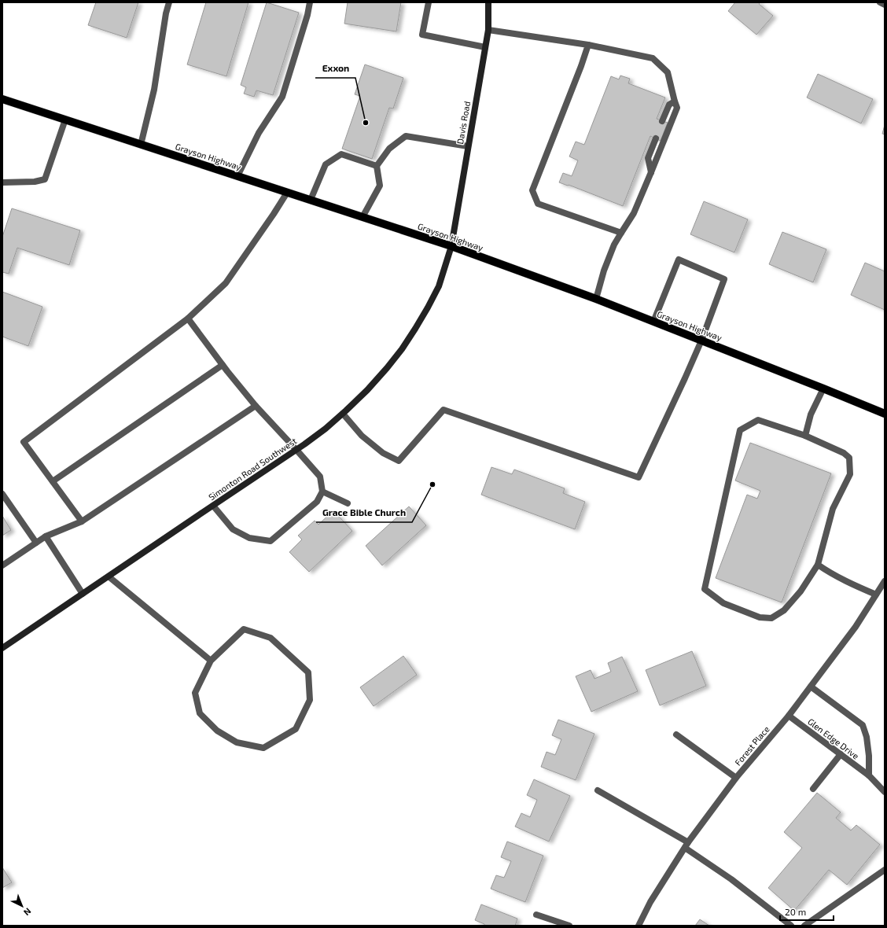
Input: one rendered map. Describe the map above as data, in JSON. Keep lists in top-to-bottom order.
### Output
{
  "streets": {
    "main road": ["Grayson Highway"],
    "street": [
      "Davis Road",
      "Simonton Road Southwest",
      "Glen Edge Drive",
      "Forest Place"
    ]
  },
  "crossings": [
    ["Davis Road", "Grayson Highway"],
    ["Davis Road", "Simonton Road Southwest"],
    ["Grayson Highway", "Simonton Road Southwest"],
    ["Glen Edge Drive", "Forest Place"]
  ],
  "places": ["Exxon", "Grace Bible Church"],
  "scale_bar": "20 m",
  "north": "bottom right"
}
